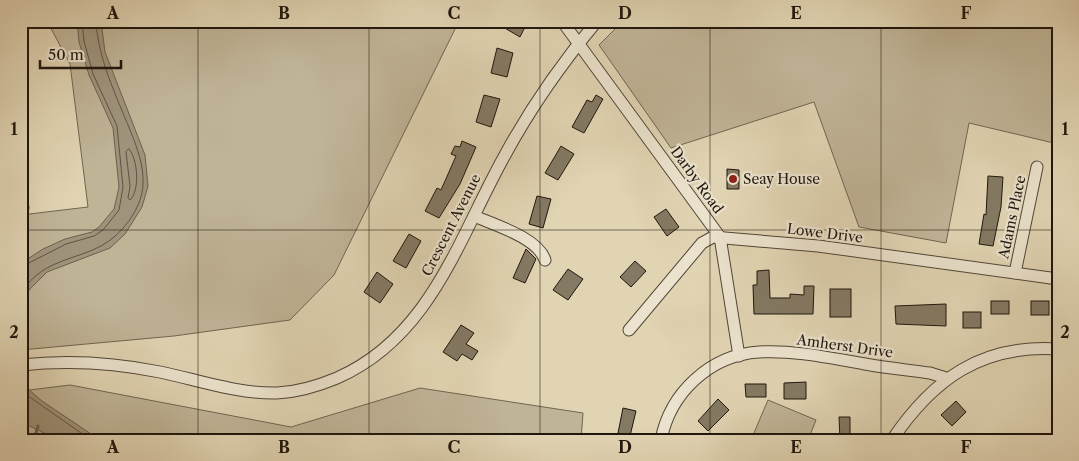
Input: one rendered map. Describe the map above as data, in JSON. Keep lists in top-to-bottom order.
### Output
{
  "streets": {
    "street": [
      "Darby Road",
      "Adams Place",
      "Crescent Avenue",
      "Lowe Drive",
      "Amherst Drive"
    ]
  },
  "crossings": [
    ["Darby Road", "Crescent Avenue"],
    ["Darby Road", "Lowe Drive"],
    ["Darby Road", "Amherst Drive"],
    ["Adams Place", "Lowe Drive"]
  ],
  "places": ["Seay House"],
  "scale_bar": "50 m",
  "grid": {
    "columns": [
      "A",
      "B",
      "C",
      "D",
      "E",
      "F"
    ],
    "rows": ["1", "2"]
  }
}
